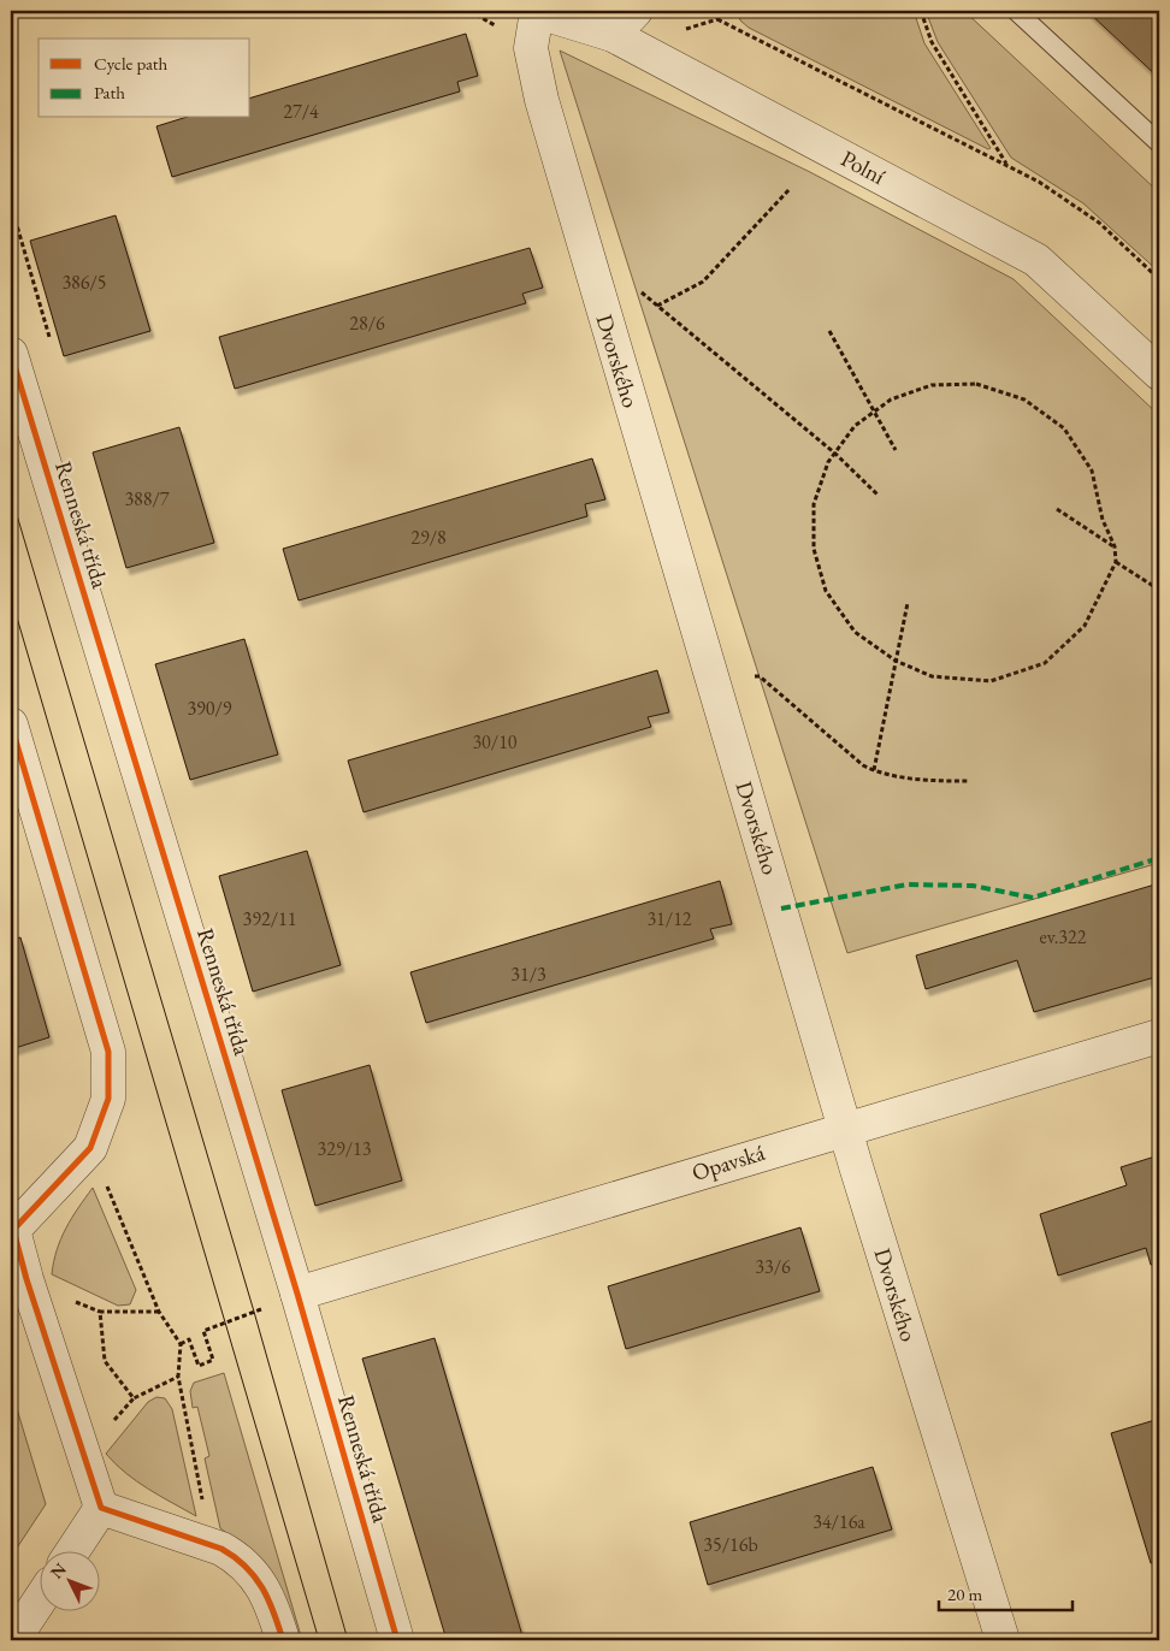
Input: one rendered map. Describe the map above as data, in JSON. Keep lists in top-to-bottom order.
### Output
{
  "streets": {
    "street": [
      "Polní",
      "Dvorského",
      "Renneská třída",
      "Opavská"
    ]
  },
  "crossings": [
    ["Polní", "Dvorského"],
    ["Dvorského", "Opavská"],
    ["Renneská třída", "Opavská"]
  ],
  "house_numbers": [
    "27/4",
    "386/5",
    "28/6",
    "388/7",
    "29/8",
    "390/9",
    "30/10",
    "392/11",
    "31/12",
    "ev.322",
    "31/3",
    "329/13",
    "33/6",
    "34/16a",
    "35/16b"
  ],
  "legend": ["Cycle path", "Path"],
  "scale_bar": "20 m",
  "north": "top left"
}
